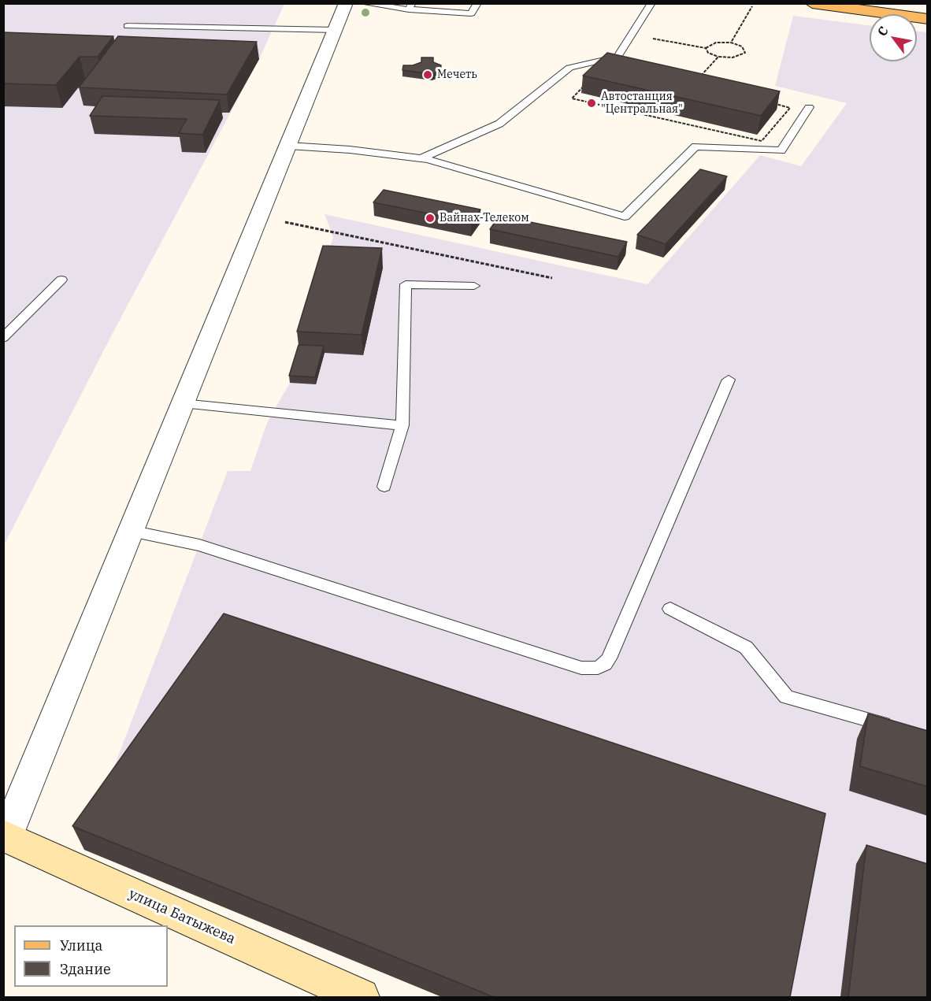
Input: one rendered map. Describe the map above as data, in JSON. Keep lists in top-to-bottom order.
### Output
{
  "streets": {
    "street": ["улица Батыжева"]
  },
  "places": ["Мечеть", "Автостанция \"Центральная\"", "Вайнах-Телеком"],
  "legend": ["Улица", "Здание"],
  "north": "top left"
}
